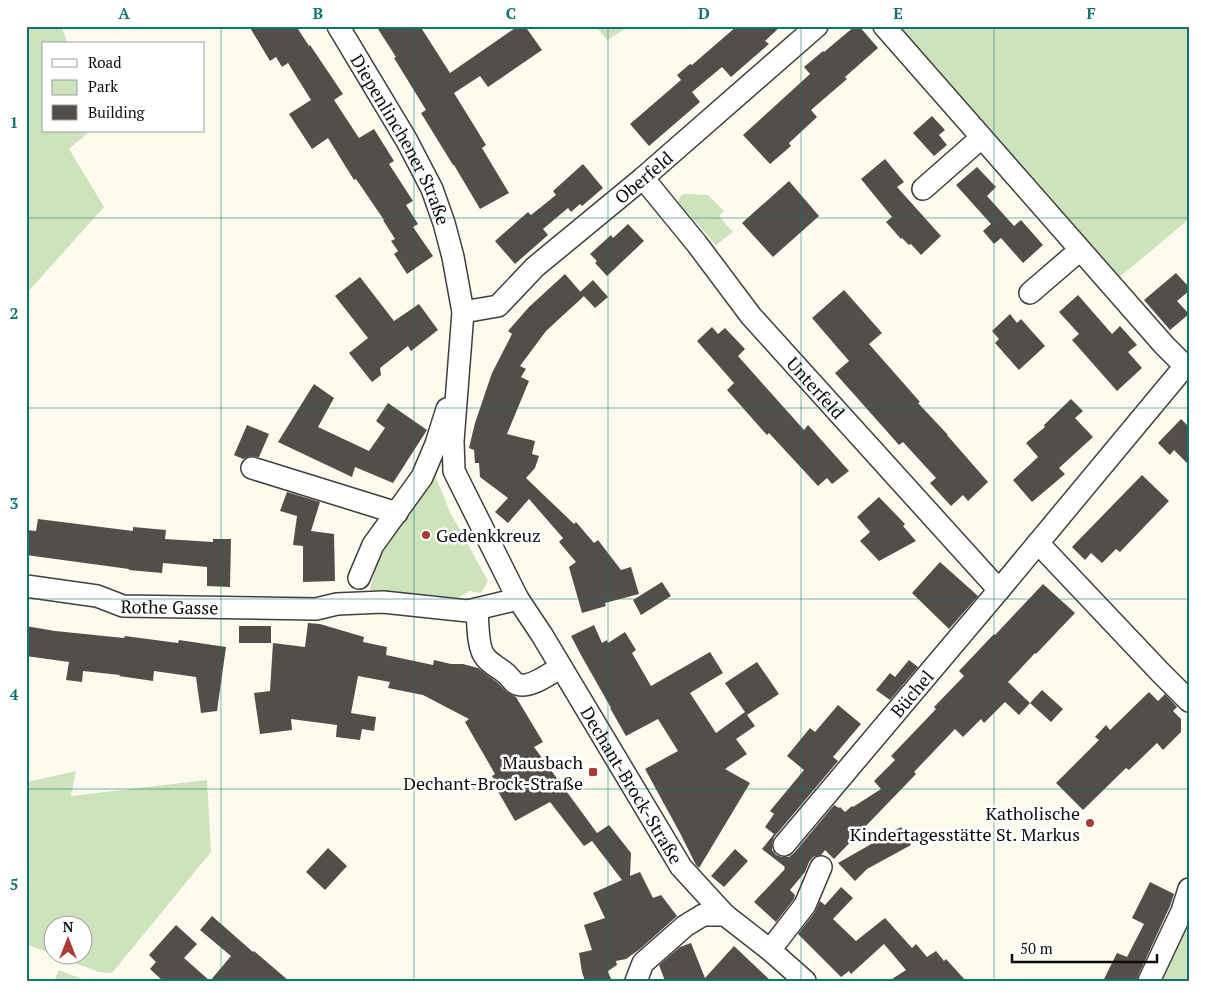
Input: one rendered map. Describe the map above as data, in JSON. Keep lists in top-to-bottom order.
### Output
{
  "streets": {
    "street": [
      "Diepenlinchener Straße",
      "Oberfeld",
      "Unterfeld",
      "Rothe Gasse",
      "Büchel",
      "Dechant-Brock-Straße"
    ]
  },
  "crossings": [
    ["Diepenlinchener Straße", "Dechant-Brock-Straße"],
    ["Oberfeld", "Unterfeld"],
    ["Oberfeld", "Dechant-Brock-Straße"],
    ["Unterfeld", "Büchel"]
  ],
  "places": {
    "other": ["Gedenkkreuz", "Katholische Kindertagesstätte St. Markus"],
    "transit": ["Mausbach Dechant-Brock-Straße"]
  },
  "legend": ["Road", "Park", "Building"],
  "scale_bar": "50 m",
  "north": "top",
  "grid": {
    "columns": [
      "A",
      "B",
      "C",
      "D",
      "E",
      "F"
    ],
    "rows": [
      "1",
      "2",
      "3",
      "4",
      "5"
    ]
  }
}
